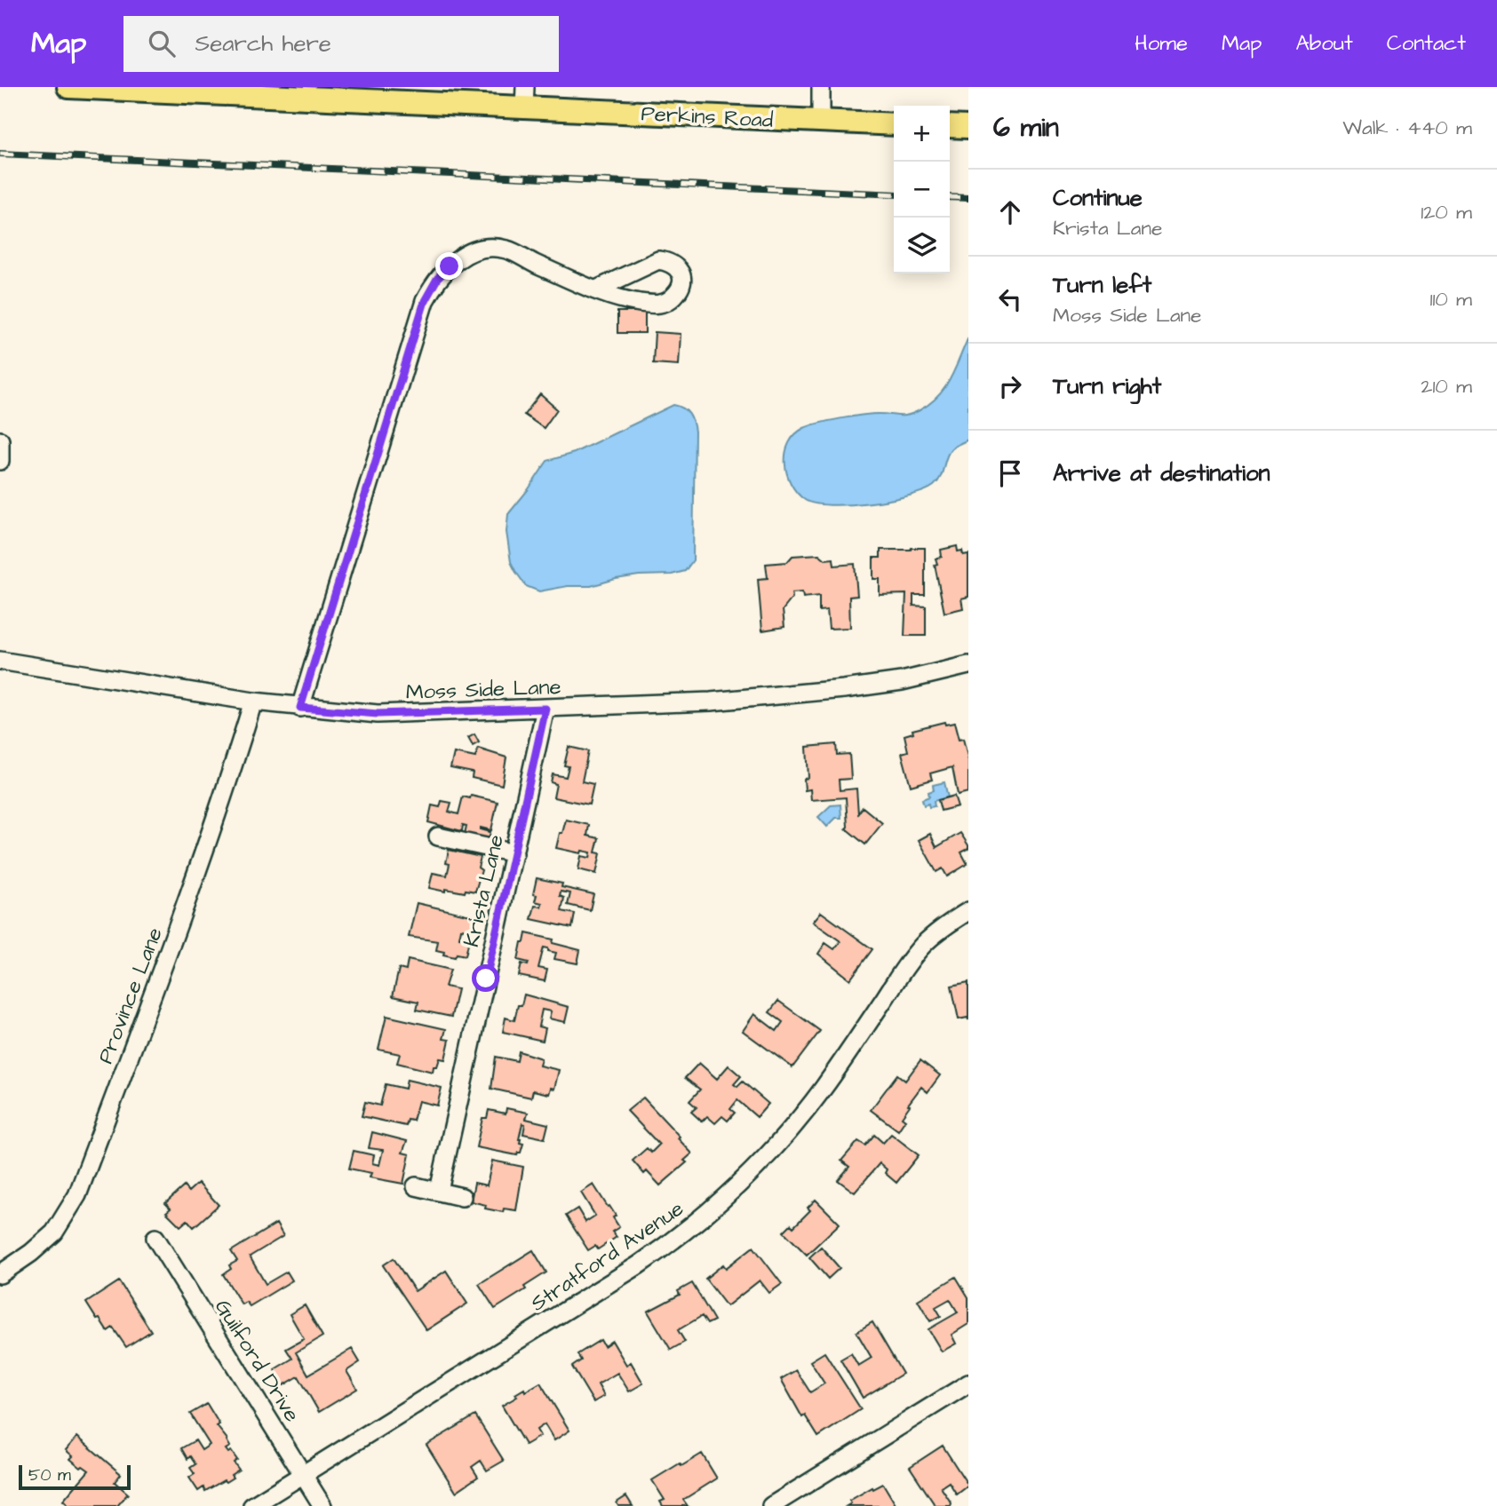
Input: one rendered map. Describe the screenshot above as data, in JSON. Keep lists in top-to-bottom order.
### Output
{
  "streets": {
    "main road": ["Perkins Road"],
    "street": [
      "Moss Side Lane",
      "Krista Lane",
      "Province Lane",
      "Stratford Avenue",
      "Guilford Drive"
    ]
  },
  "crossings": [
    ["Moss Side Lane", "Krista Lane"],
    ["Moss Side Lane", "Province Lane"],
    ["Stratford Avenue", "Guilford Drive"]
  ],
  "scale_bar": "50 m",
  "page": {
    "header": "Map",
    "search": "Search here",
    "nav": [
      "Home",
      "Map",
      "About",
      "Contact"
    ],
    "heading": ["6 min", "Walk · 440 m"],
    "map_buttons": ["+", "−"],
    "list": [
      ["Continue", "Krista Lane", "120 m"],
      ["Turn left", "Moss Side Lane", "110 m"],
      ["Turn right", "210 m"],
      "Arrive at destination"
    ],
    "scale": "50 m"
  }
}
